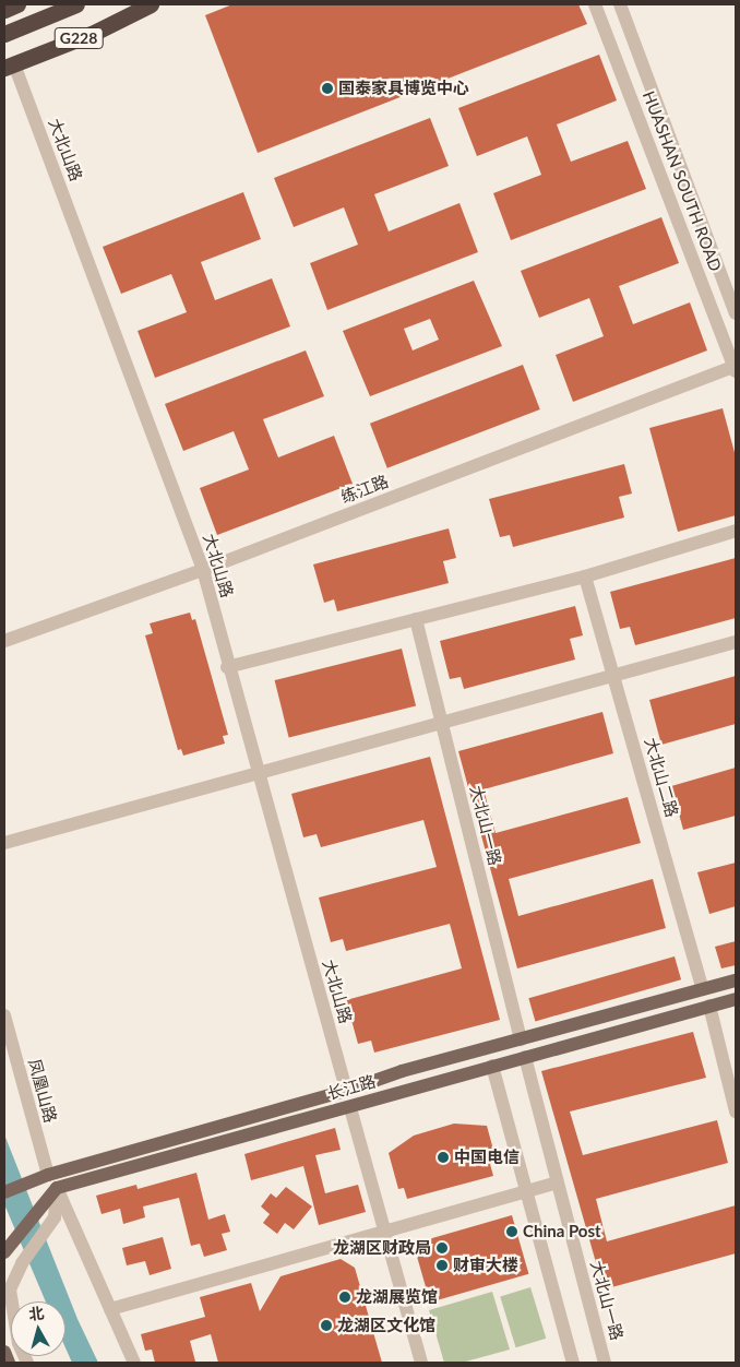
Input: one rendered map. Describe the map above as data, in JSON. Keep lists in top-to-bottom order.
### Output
{
  "streets": {
    "highway": ["G228"],
    "main road": ["长江路"],
    "street": [
      "大北山路",
      "HUASHAN SOUTH ROAD",
      "练江路",
      "大北山二路",
      "大北山一路",
      "凤凰山路"
    ]
  },
  "crossings": [
    ["G228", "大北山路"],
    ["大北山路", "练江路"],
    ["大北山路", "长江路"],
    ["HUASHAN SOUTH ROAD", "练江路"],
    ["大北山二路", "长江路"],
    ["大北山一路", "长江路"],
    ["长江路", "凤凰山路"]
  ],
  "places": [
    "国泰家具博览中心",
    "中国电信",
    "China Post",
    "龙湖区财政局",
    "财审大楼",
    "龙湖展览馆",
    "龙湖区文化馆"
  ],
  "north": "top"
}
